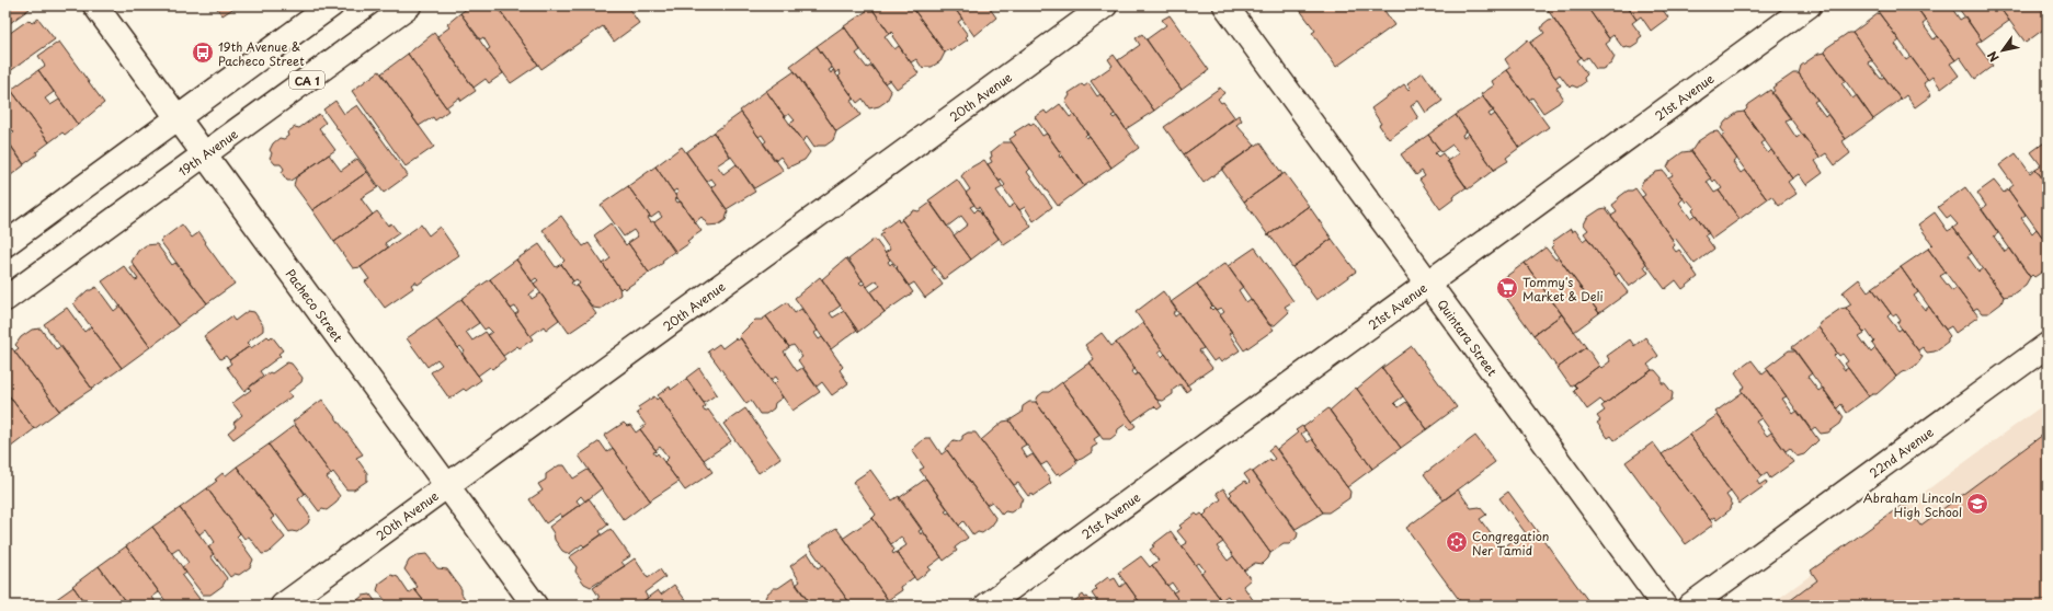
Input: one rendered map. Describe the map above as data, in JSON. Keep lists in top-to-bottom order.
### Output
{
  "streets": {
    "main road": [
      "CA 1",
      "20th Avenue",
      "21st Avenue",
      "19th Avenue",
      "Pacheco Street",
      "Quintara Street",
      "22nd Avenue"
    ]
  },
  "crossings": [
    ["20th Avenue", "Pacheco Street"],
    ["21st Avenue", "Quintara Street"],
    ["19th Avenue", "Pacheco Street"]
  ],
  "places": {
    "bus stop": ["19th Avenue & Pacheco Street"],
    "supermarket": ["Tommy's Market & Deli"],
    "school or university": ["Abraham Lincoln High School"],
    "synagogue": ["Congregation Ner Tamid"]
  },
  "north": "bottom left"
}
